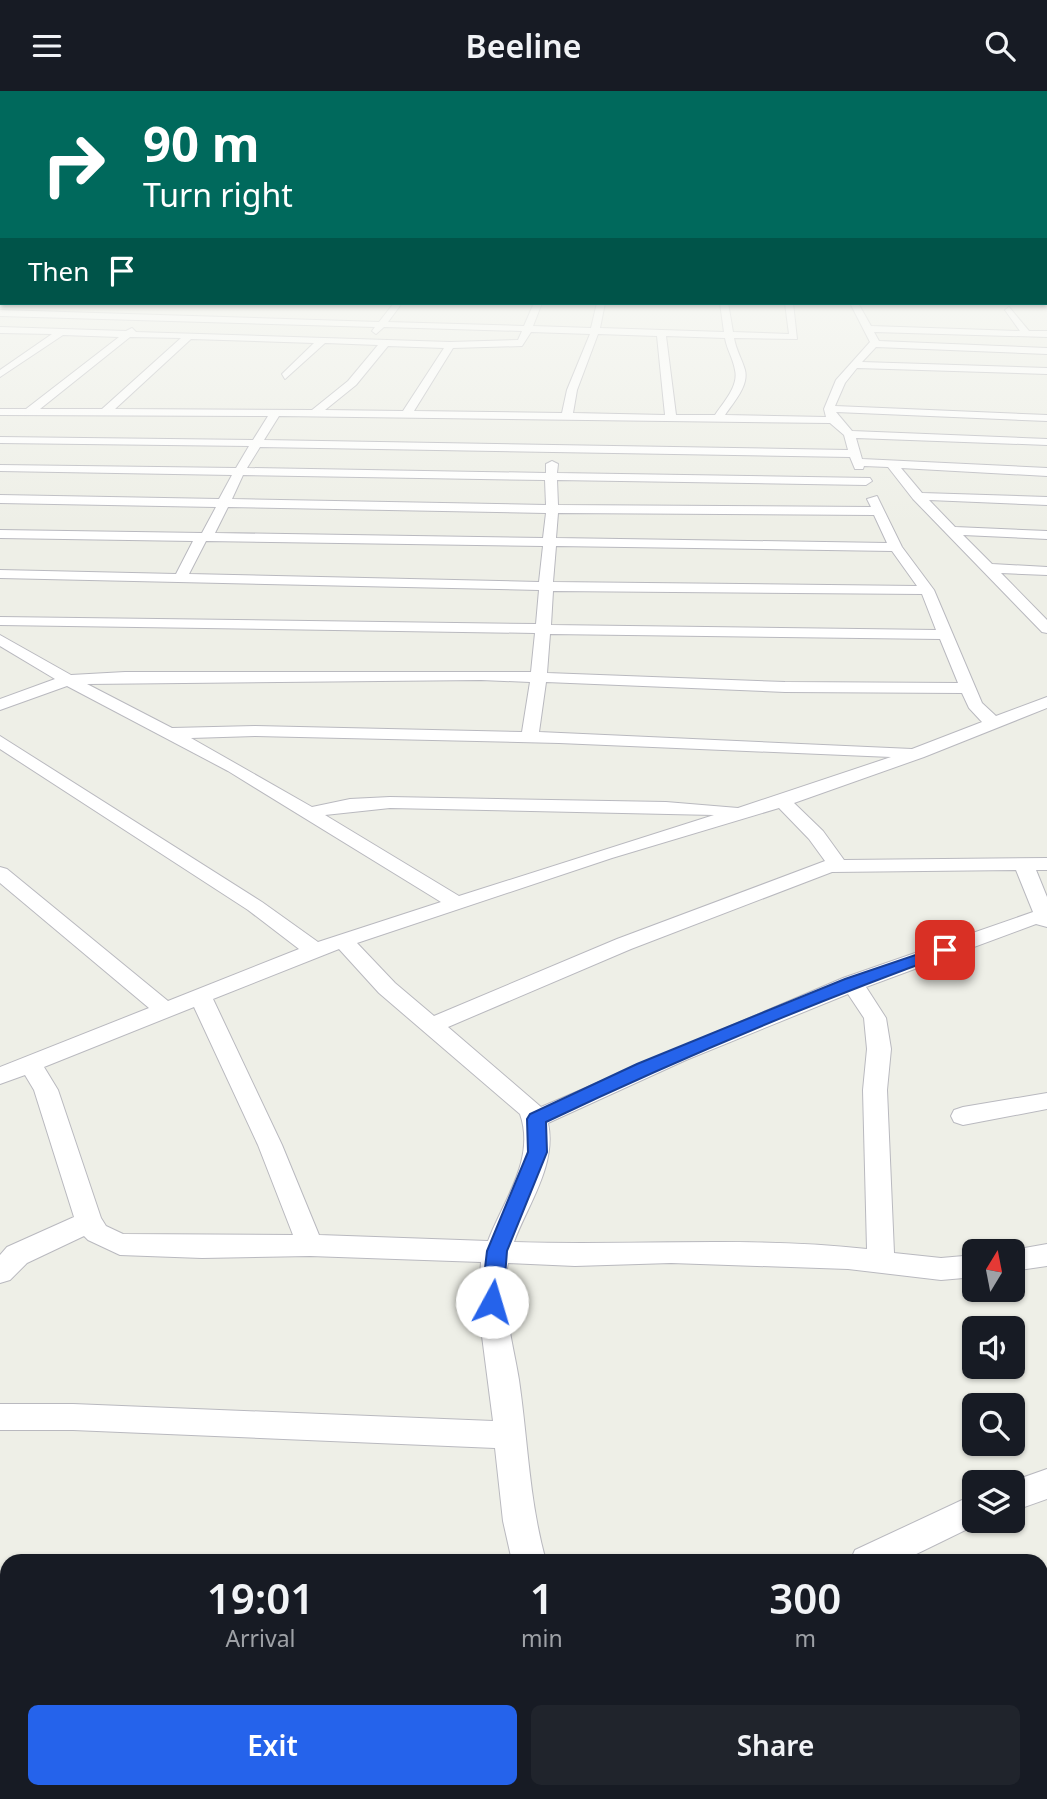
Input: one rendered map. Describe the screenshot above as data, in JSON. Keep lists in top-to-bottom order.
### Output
{
  "north": "top",
  "page": {
    "header": "Beeline",
    "turn": ["90 m", "Turn right"],
    "then": "Then",
    "eta": [
      "19:01",
      "Arrival",
      "1",
      "min",
      "300",
      "m"
    ],
    "buttons": ["Exit", "Share"]
  }
}
